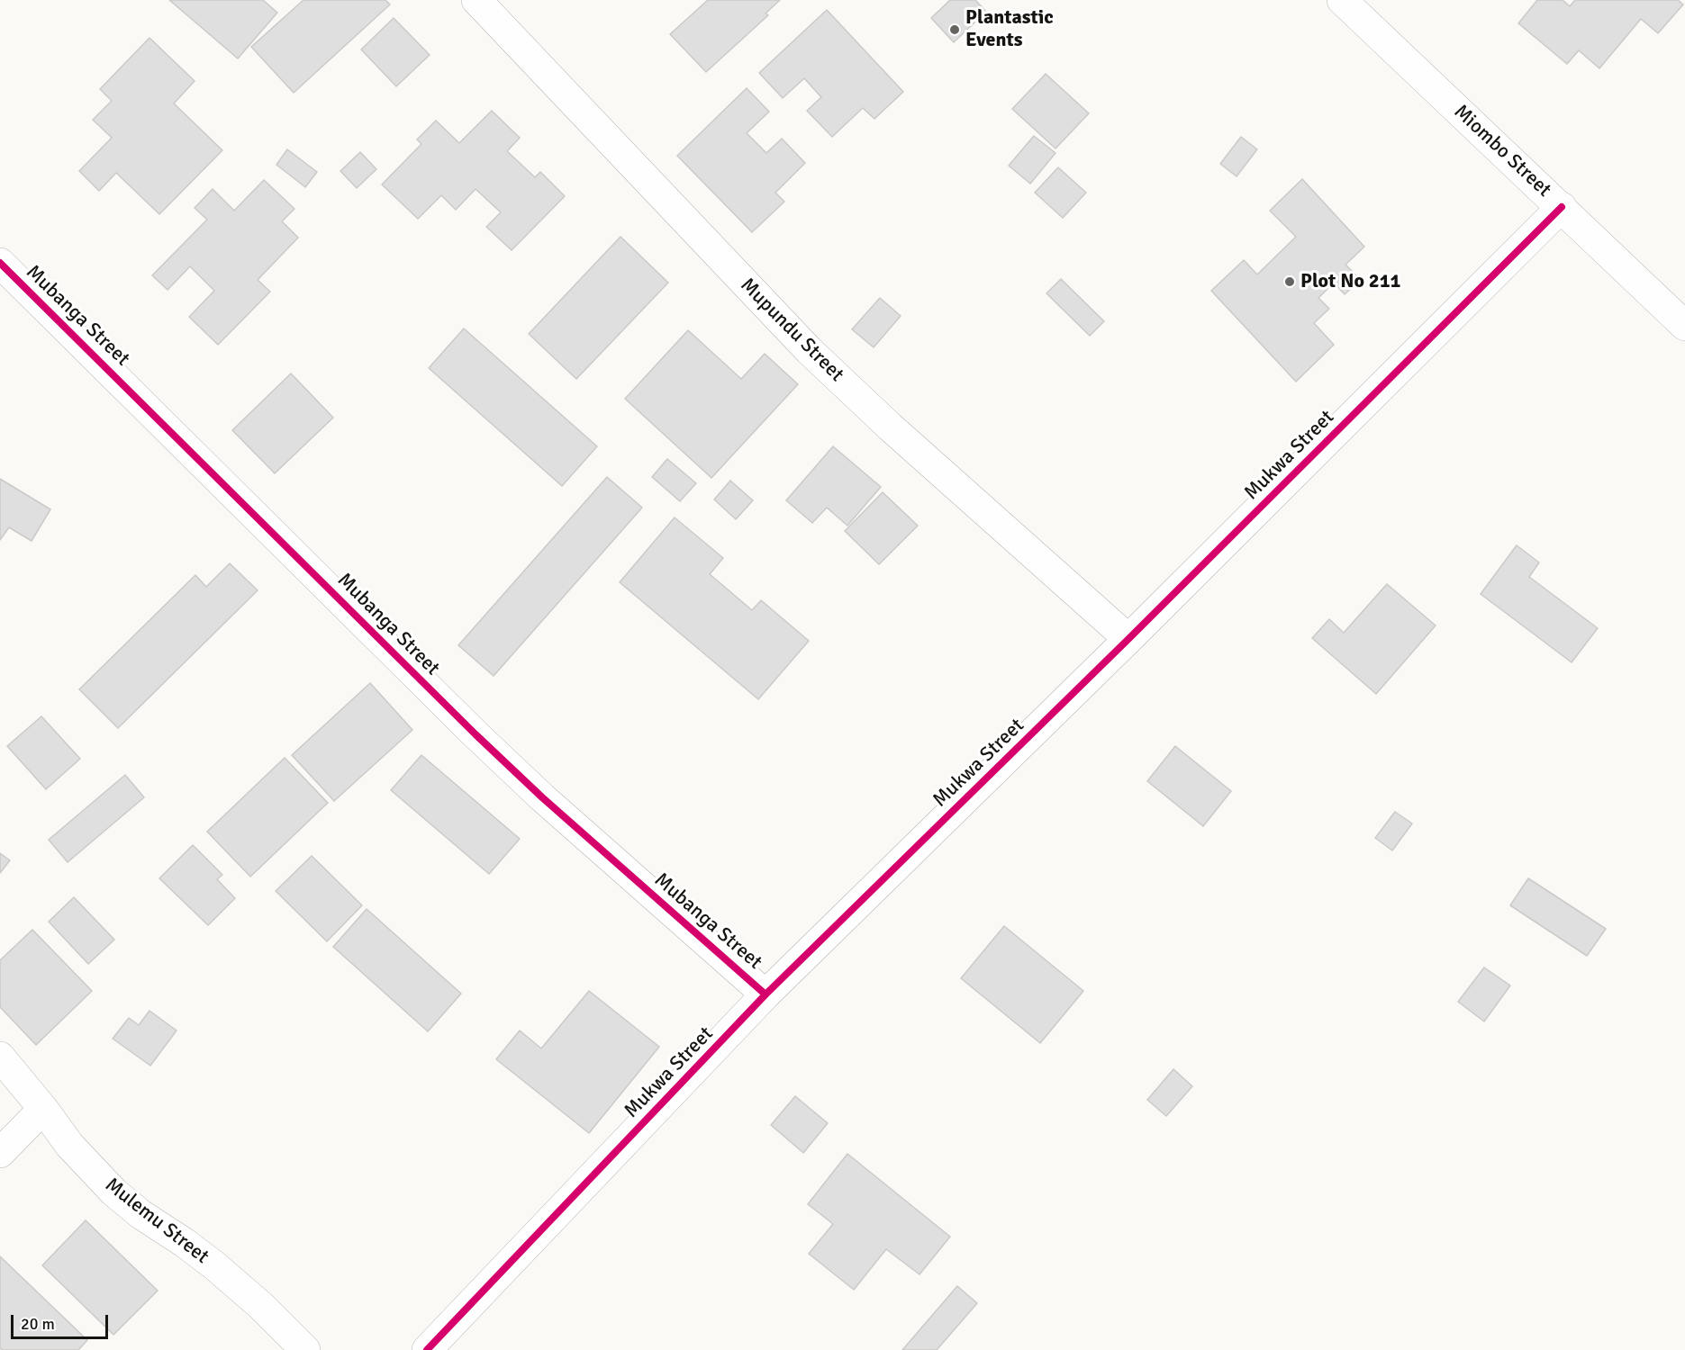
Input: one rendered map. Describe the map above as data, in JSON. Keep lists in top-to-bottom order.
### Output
{
  "streets": {
    "street": [
      "Miombo Street",
      "Mubanga Street",
      "Mupundu Street",
      "Mukwa Street",
      "Mulemu Street"
    ]
  },
  "crossings": [
    ["Miombo Street", "Mukwa Street"],
    ["Mubanga Street", "Mukwa Street"],
    ["Mupundu Street", "Mukwa Street"]
  ],
  "places": ["Plantastic Events", "Plot No 211"],
  "scale_bar": "20 m"
}
